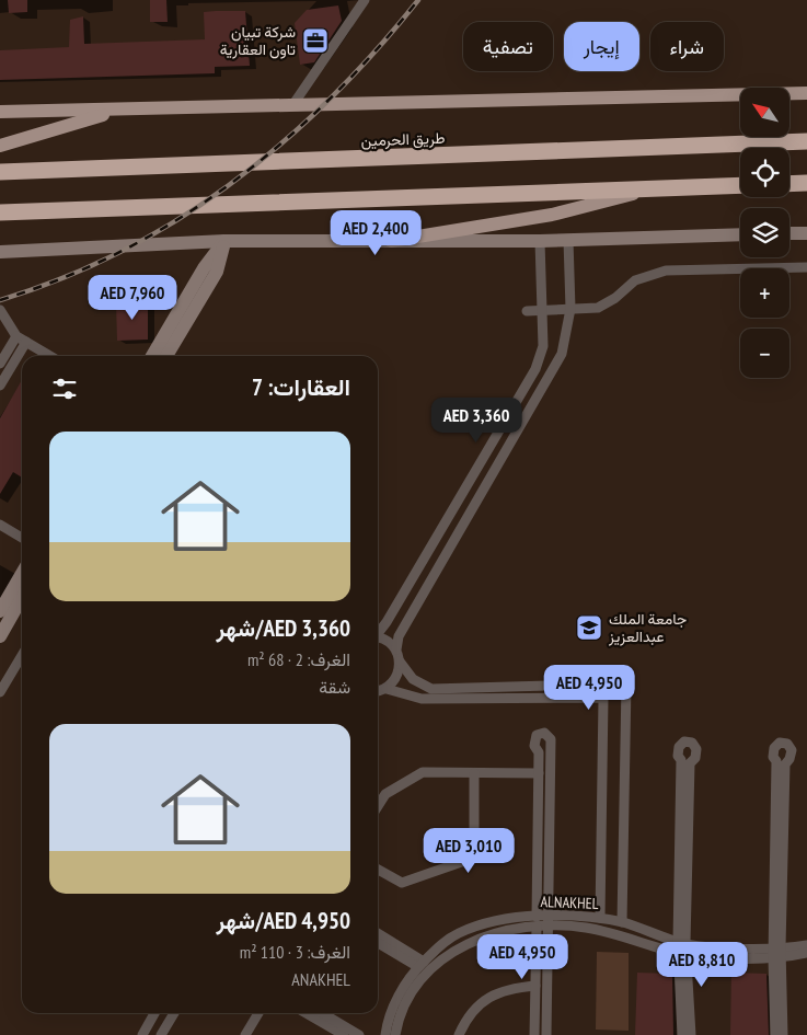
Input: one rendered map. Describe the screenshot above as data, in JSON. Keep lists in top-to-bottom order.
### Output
{
  "streets": {
    "highway": ["طريق الحرمين"],
    "street": ["ALNAKHEL"]
  },
  "places": {
    "office": ["شركة تبيان تاون العقارية"],
    "school or university": ["جامعة الملك عبدالعزيز"]
  },
  "north": "top left",
  "page": {
    "chip": ["شراء", "إيجار", "تصفية"],
    "map_buttons": ["+", "−"],
    "price": [
      "AED 2,400",
      "AED 7,960",
      "AED 3,360",
      "AED 4,950",
      "AED 3,010",
      "AED 4,950",
      "AED 8,810"
    ],
    "heading": "العقارات: 7",
    "list": [
      {
        "name": "AED 3,360/شهر",
        "note": "الغرف: 2 · 68 m² · شقة"
      },
      {
        "name": "AED 4,950/شهر",
        "note": "الغرف: 3 · 110 m² · ANAKHEL"
      }
    ]
  }
}
